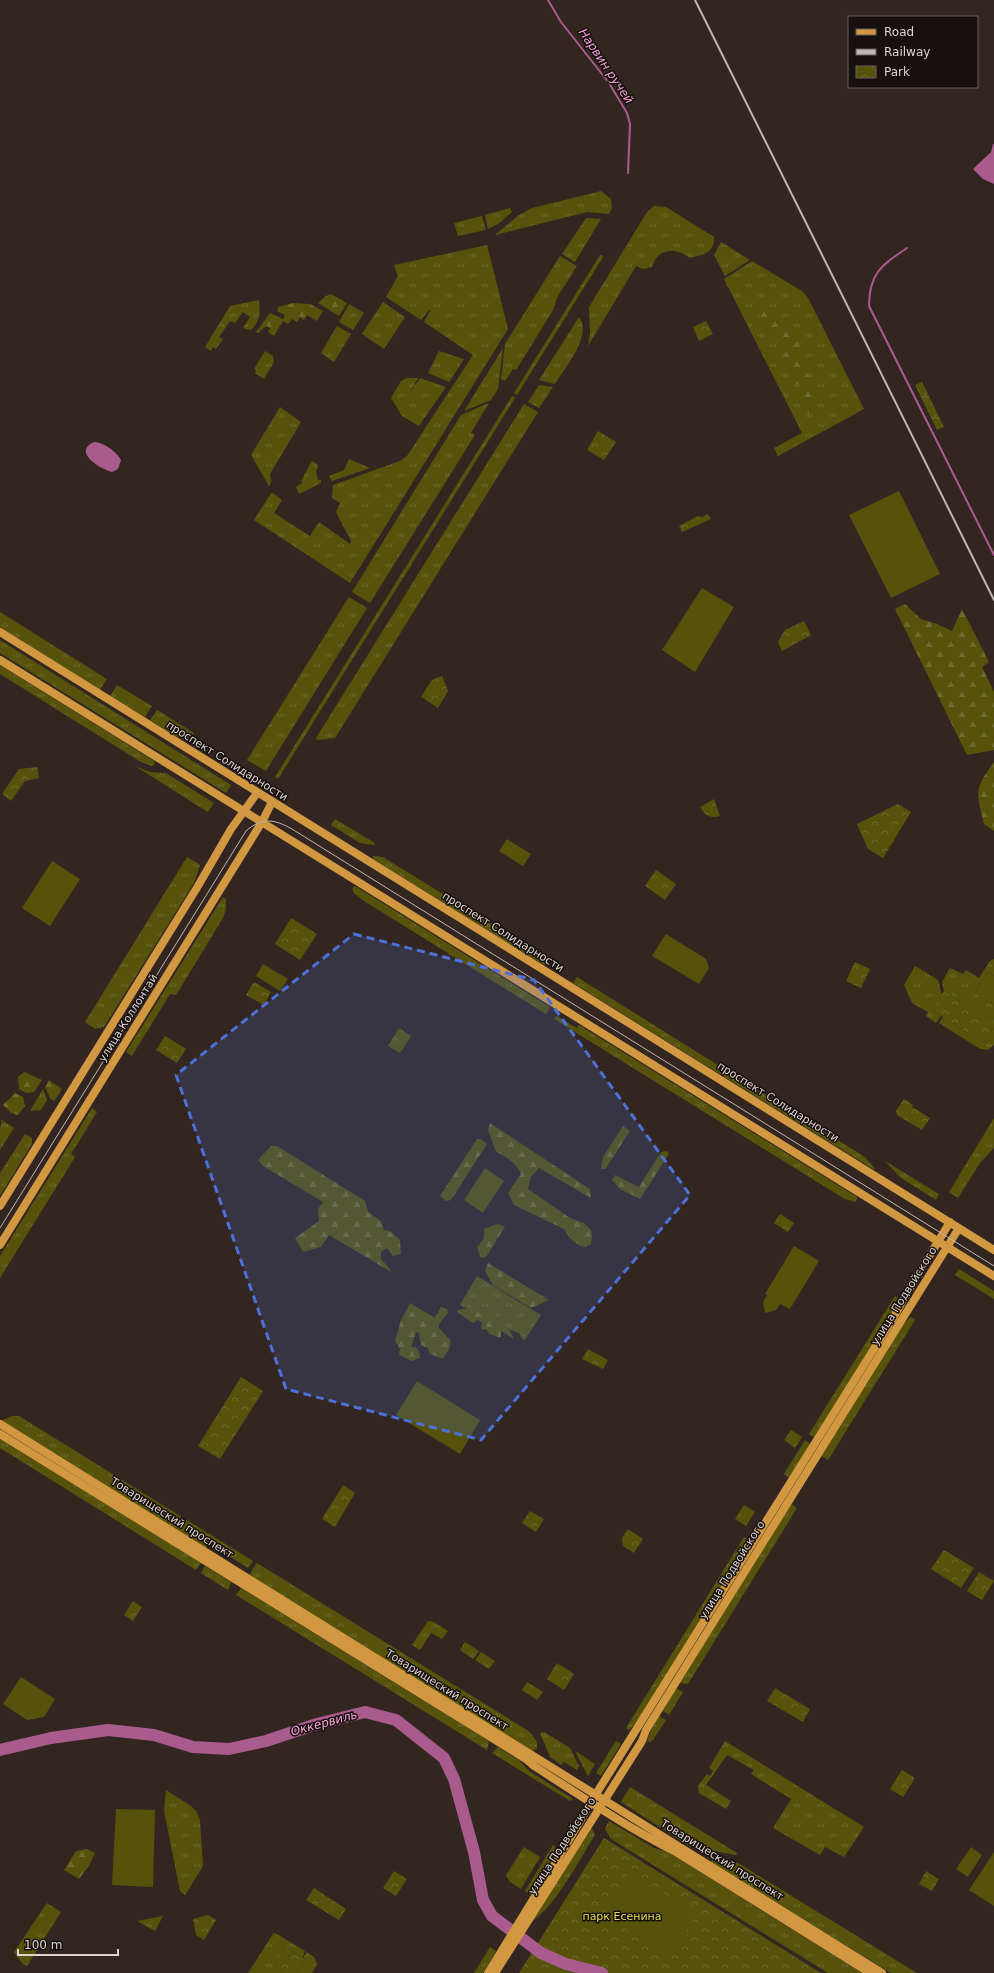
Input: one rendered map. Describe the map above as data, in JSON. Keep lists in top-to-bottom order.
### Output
{
  "streets": {
    "street": [
      "проспект Солидарности",
      "улица Коллонтай",
      "улица Подвойского",
      "Товарищеский проспект"
    ]
  },
  "crossings": [
    ["проспект Солидарности", "улица Коллонтай"],
    ["проспект Солидарности", "улица Подвойского"],
    ["улица Подвойского", "Товарищеский проспект"]
  ],
  "water": ["Нарвин ручей", "Оккервиль"],
  "parks": ["парк Есенина"],
  "legend": ["Road", "Railway", "Park"],
  "scale_bar": "100 m"
}
